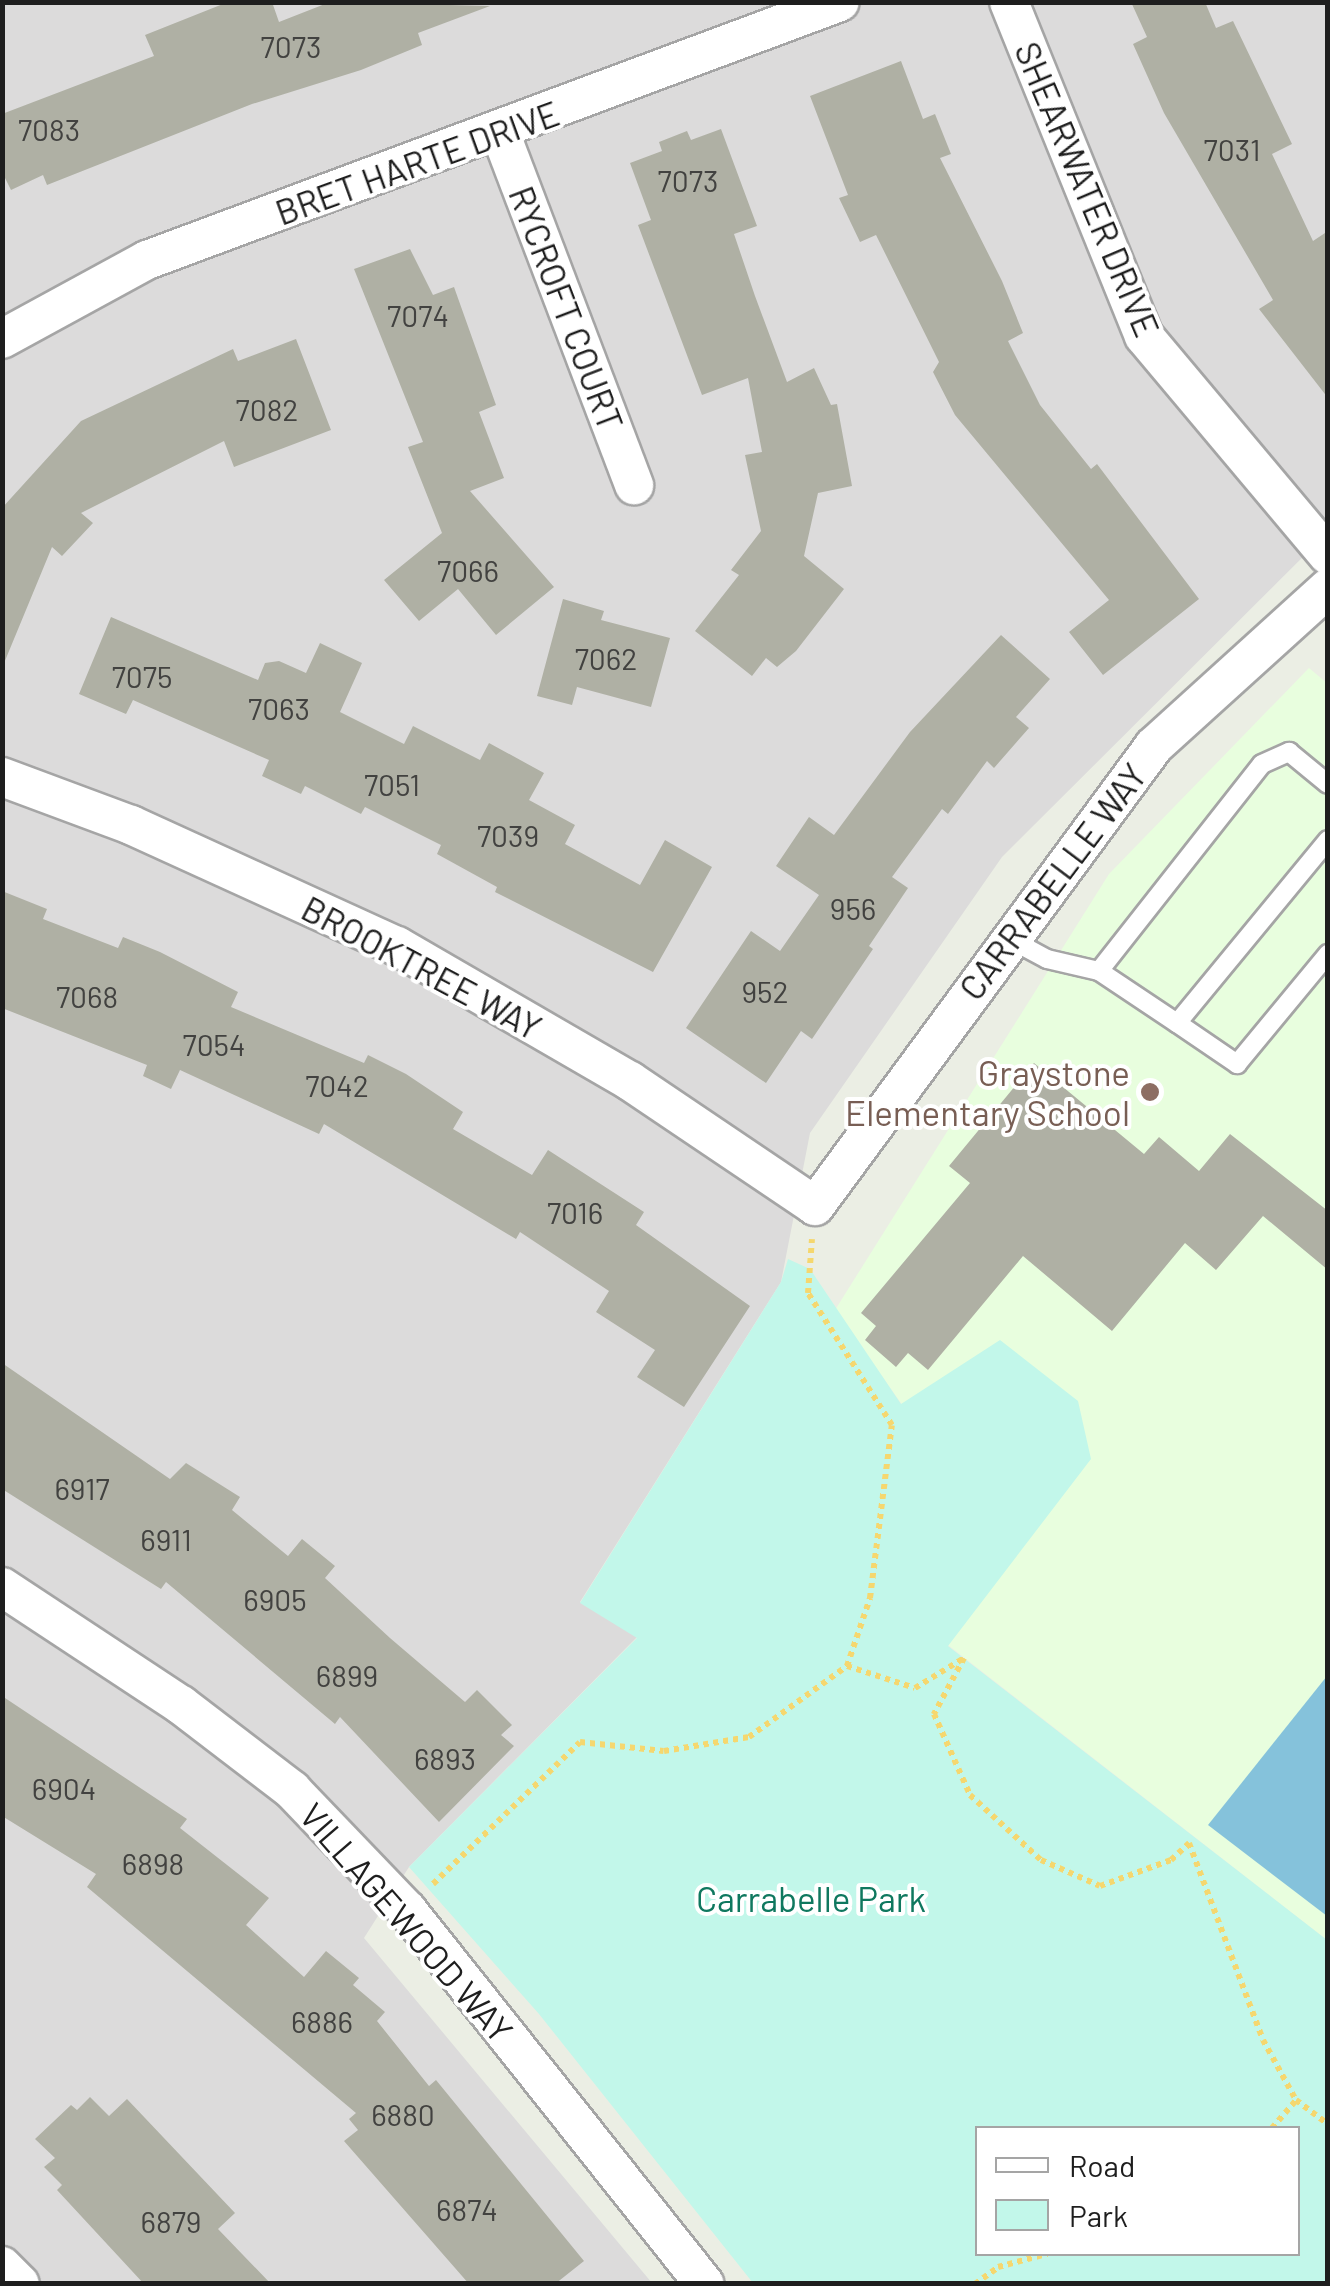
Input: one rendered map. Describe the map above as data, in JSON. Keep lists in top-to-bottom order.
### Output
{
  "streets": {
    "street": [
      "BRET HARTE DRIVE",
      "SHEARWATER DRIVE",
      "RYCROFT COURT",
      "CARRABELLE WAY",
      "BROOKTREE WAY",
      "VILLAGEWOOD WAY"
    ]
  },
  "crossings": [
    ["BRET HARTE DRIVE", "RYCROFT COURT"],
    ["CARRABELLE WAY", "BROOKTREE WAY"]
  ],
  "parks": ["Carrabelle Park"],
  "places": ["Graystone Elementary School"],
  "house_numbers": [
    "7073",
    "7083",
    "7031",
    "7073",
    "7074",
    "7082",
    "7066",
    "7062",
    "7075",
    "7063",
    "7051",
    "7039",
    "956",
    "952",
    "7068",
    "7054",
    "7042",
    "7016",
    "6917",
    "6911",
    "6905",
    "6899",
    "6893",
    "6904",
    "6898",
    "6886",
    "6880",
    "6874",
    "6879"
  ],
  "legend": ["Road", "Park"]
}
